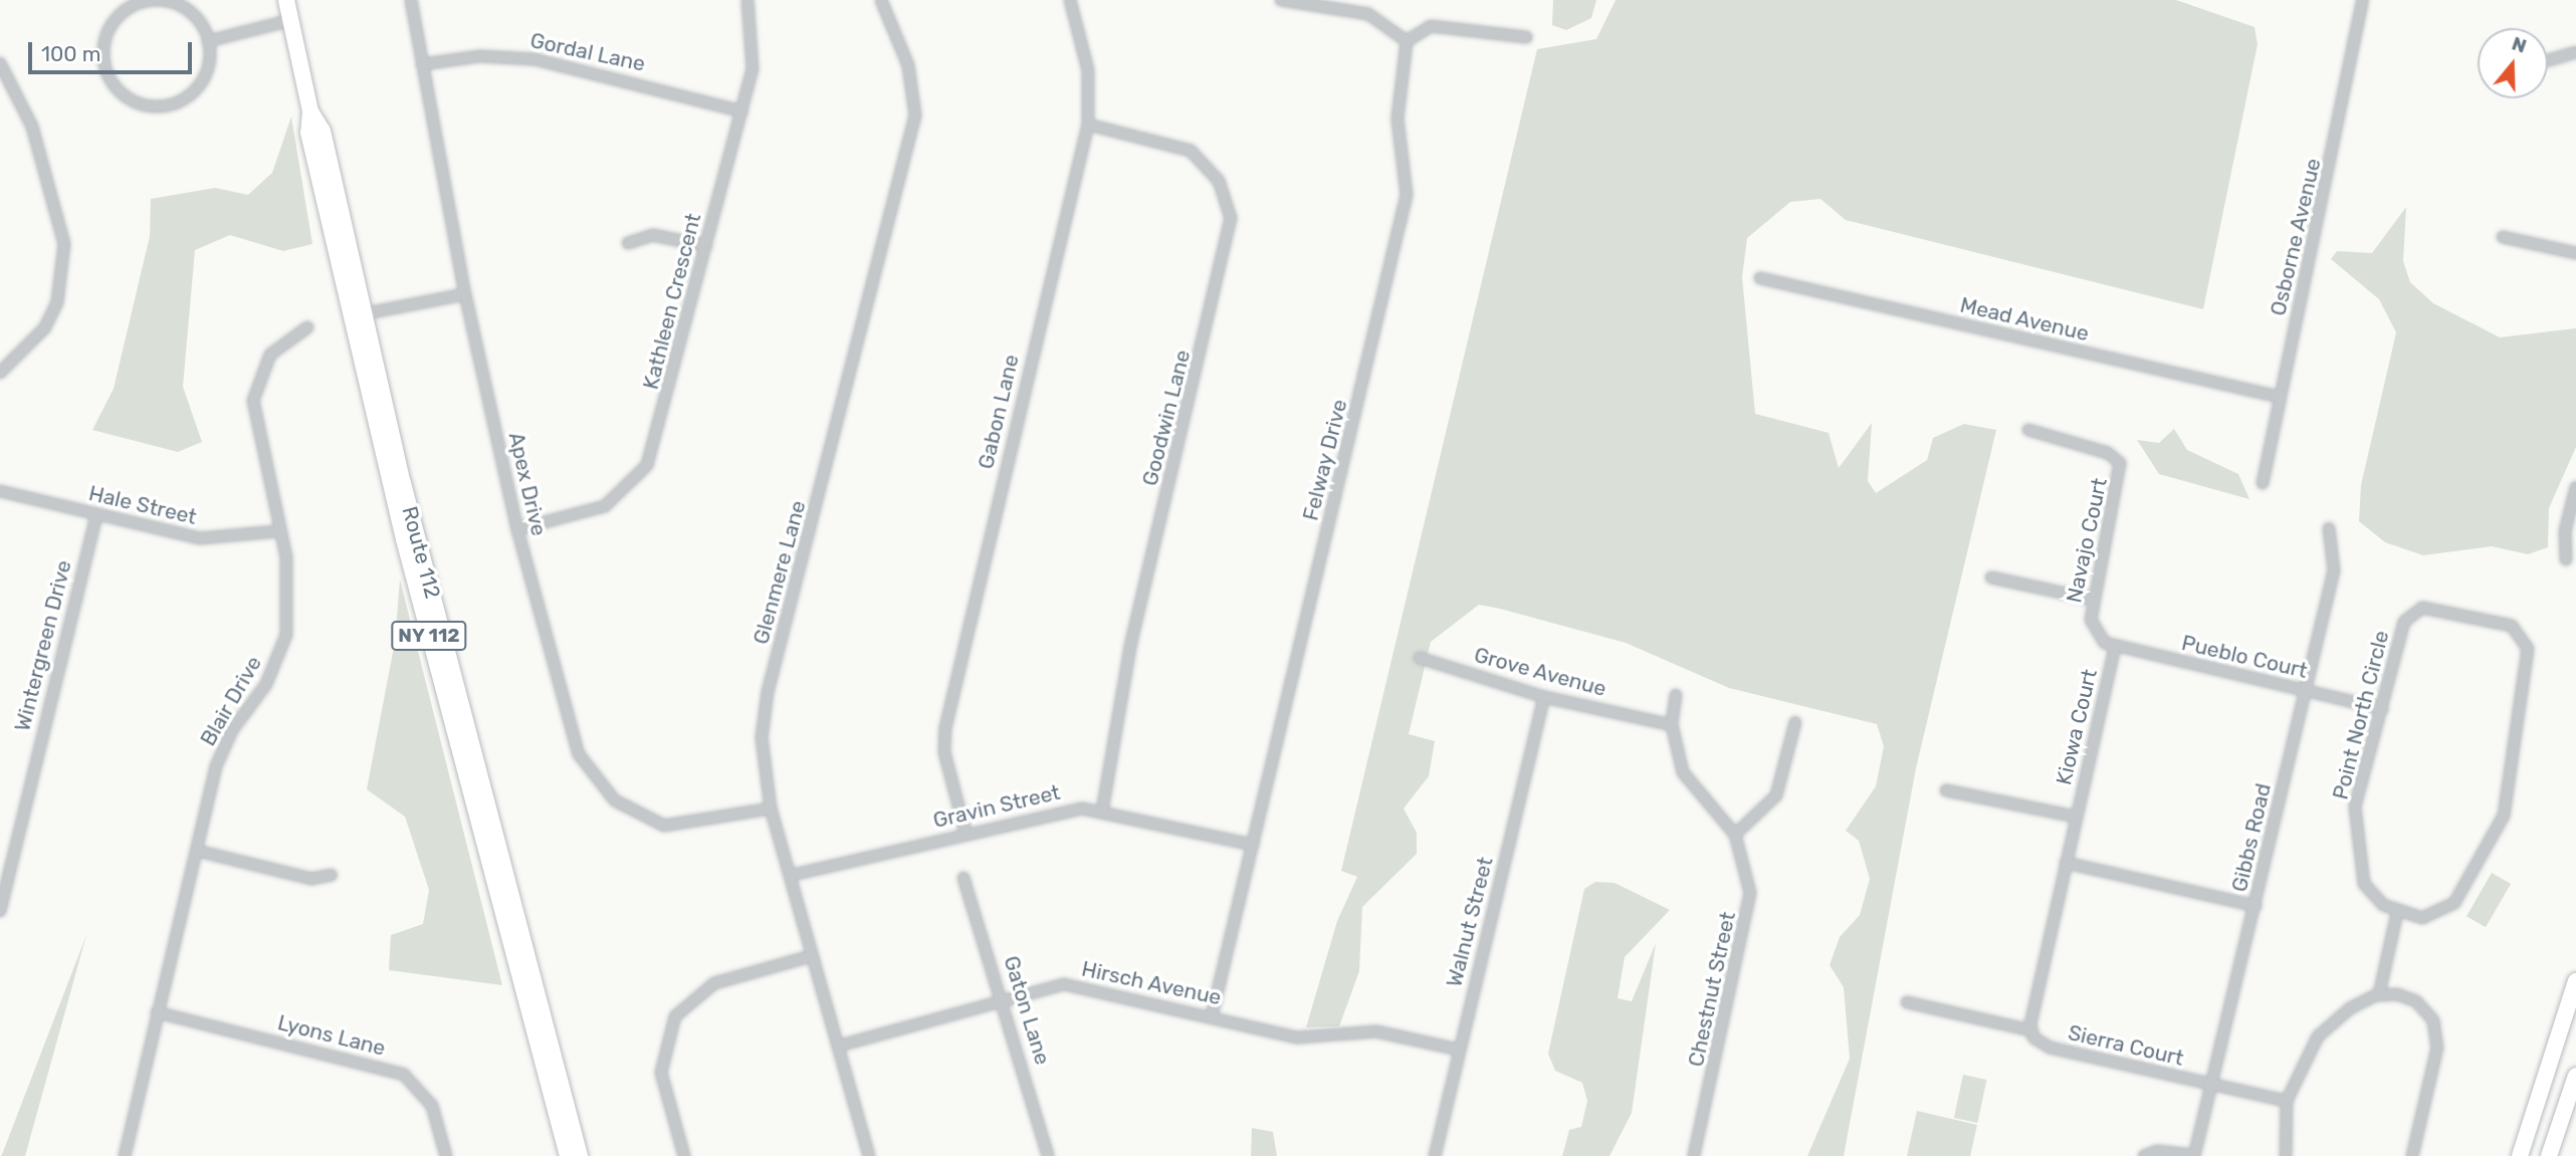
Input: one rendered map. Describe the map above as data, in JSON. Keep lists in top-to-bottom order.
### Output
{
  "streets": {
    "main road": ["Route 112", "NY 112"],
    "street": [
      "Gordal Lane",
      "Osborne Avenue",
      "Kathleen Crescent",
      "Mead Avenue",
      "Gabon Lane",
      "Goodwin Lane",
      "Felway Drive",
      "Apex Drive",
      "Hale Street",
      "Navajo Court",
      "Glenmere Lane",
      "Wintergreen Drive",
      "Pueblo Court",
      "Grove Avenue",
      "Blair Drive",
      "Point North Circle",
      "Kiowa Court",
      "Gravin Street",
      "Gibbs Road",
      "Walnut Street",
      "Hirsch Avenue",
      "Chestnut Street",
      "Gaton Lane",
      "Lyons Lane",
      "Sierra Court"
    ]
  },
  "crossings": [
    ["Gordal Lane", "Kathleen Crescent"],
    ["Gordal Lane", "Apex Drive"],
    ["Osborne Avenue", "Mead Avenue"],
    ["Kathleen Crescent", "Apex Drive"],
    ["Gabon Lane", "Goodwin Lane"],
    ["Gabon Lane", "Gravin Street"],
    ["Goodwin Lane", "Gravin Street"],
    ["Felway Drive", "Gravin Street"],
    ["Felway Drive", "Hirsch Avenue"],
    ["Apex Drive", "Glenmere Lane"],
    ["Hale Street", "Wintergreen Drive"],
    ["Hale Street", "Blair Drive"],
    ["Navajo Court", "Pueblo Court"],
    ["Glenmere Lane", "Gravin Street"],
    ["Glenmere Lane", "Hirsch Avenue"],
    ["Pueblo Court", "Point North Circle"],
    ["Pueblo Court", "Kiowa Court"],
    ["Pueblo Court", "Gibbs Road"],
    ["Grove Avenue", "Walnut Street"],
    ["Grove Avenue", "Chestnut Street"],
    ["Blair Drive", "Lyons Lane"],
    ["Gibbs Road", "Sierra Court"],
    ["Walnut Street", "Hirsch Avenue"],
    ["Hirsch Avenue", "Gaton Lane"]
  ],
  "scale_bar": "100 m",
  "north": "top"
}
